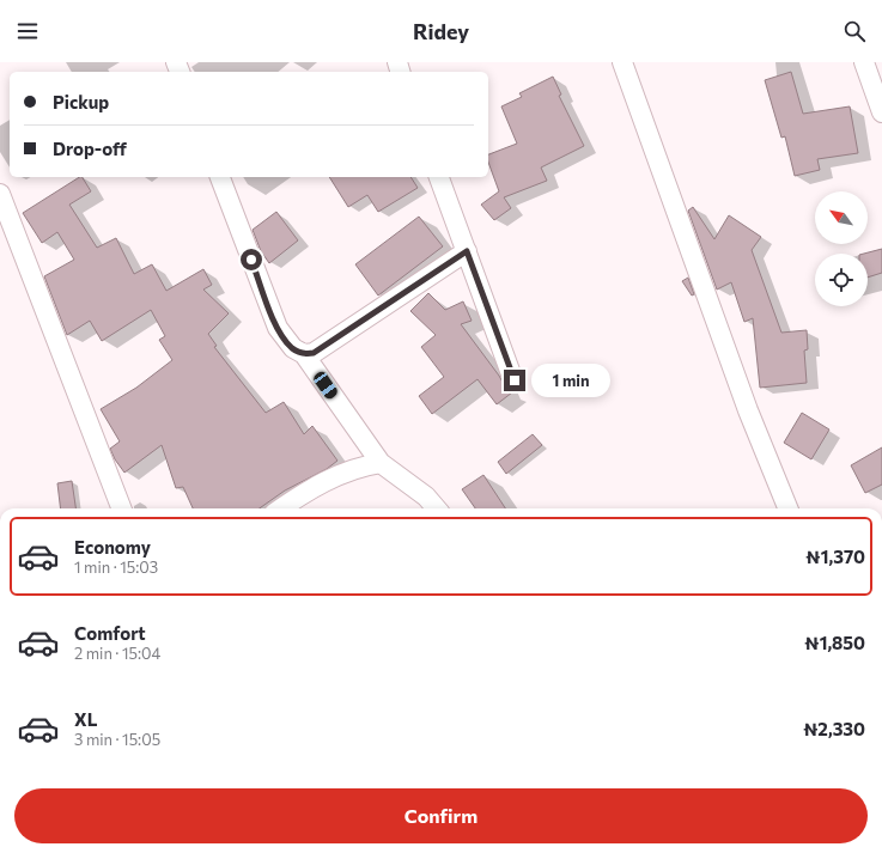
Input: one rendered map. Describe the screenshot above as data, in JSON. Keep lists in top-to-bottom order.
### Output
{
  "north": "top left",
  "page": {
    "header": "Ridey",
    "banner": ["Pickup", "Drop-off"],
    "bubble": "1 min",
    "list": [
      {
        "name": "Economy",
        "note": "1 min · 15:03",
        "value": "₦1,370"
      },
      {
        "name": "Comfort",
        "note": "2 min · 15:04",
        "value": "₦1,850"
      },
      {
        "name": "XL",
        "note": "3 min · 15:05",
        "value": "₦2,330"
      }
    ],
    "buttons": "Confirm"
  }
}
